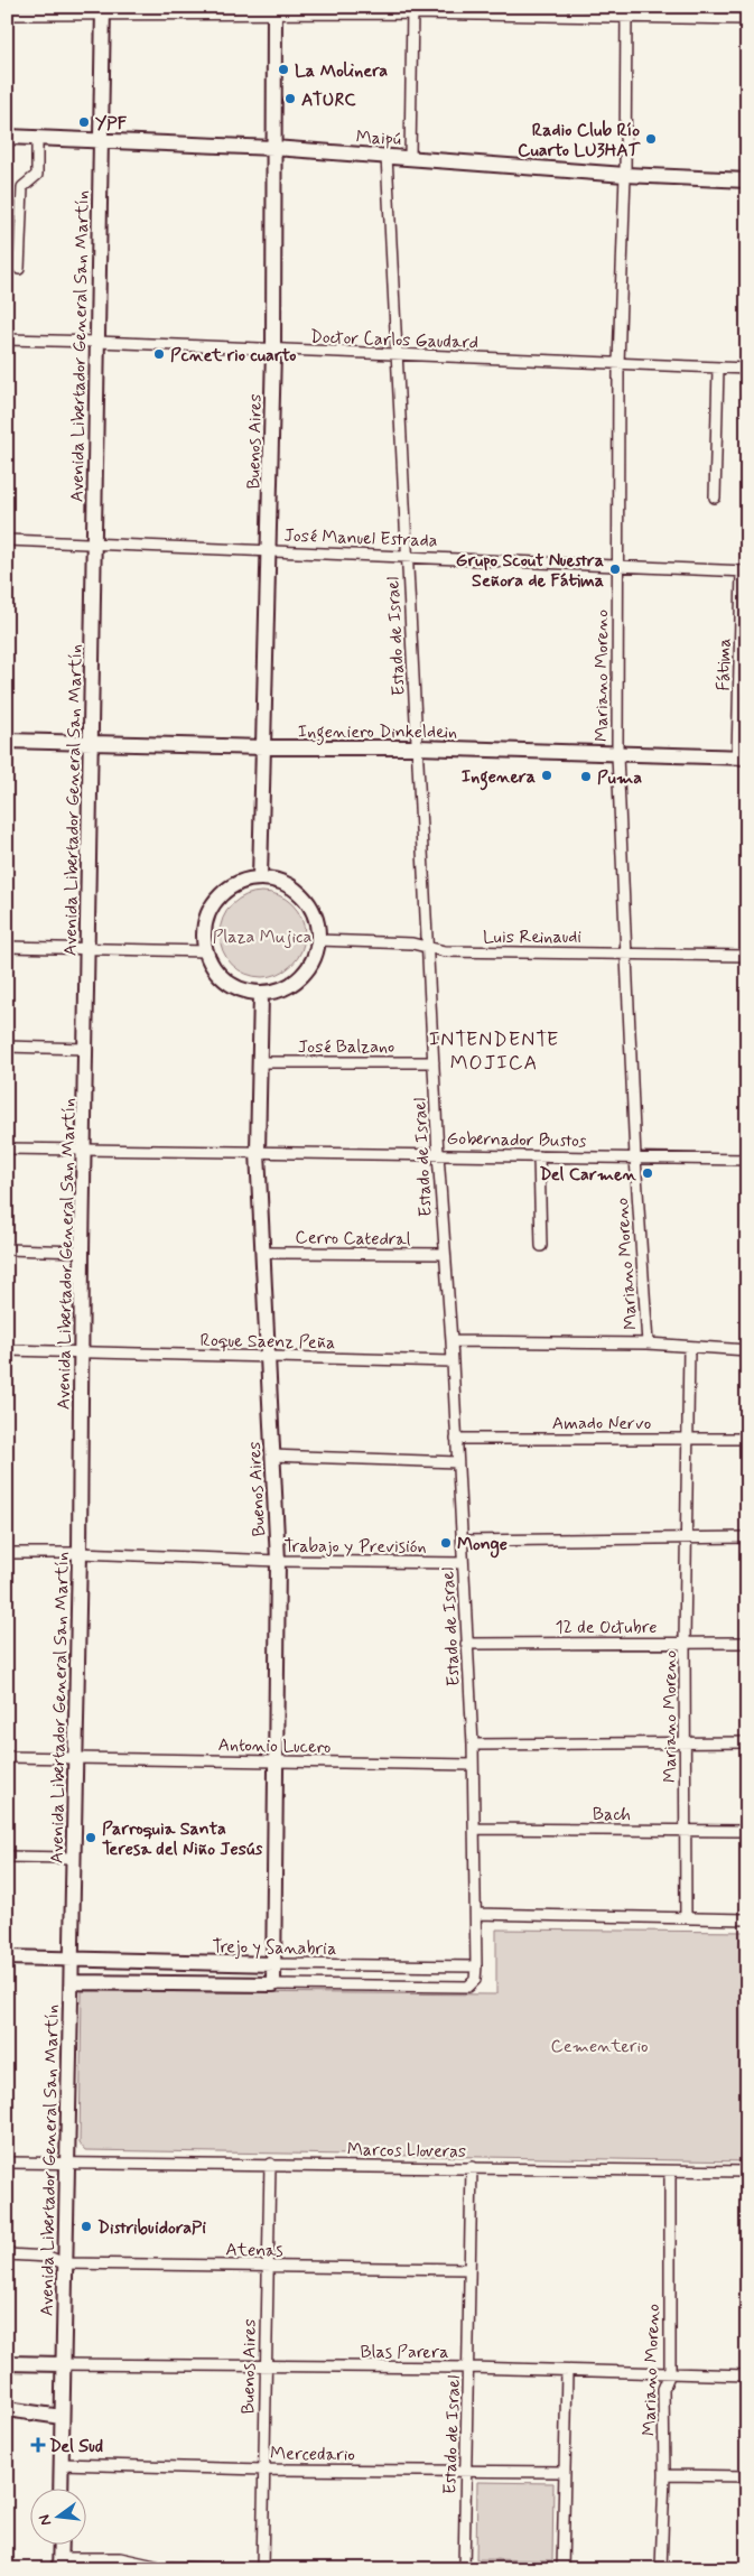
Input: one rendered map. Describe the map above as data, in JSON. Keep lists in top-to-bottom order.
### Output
{
  "streets": {
    "main road": [
      "Maipú",
      "Avenida Libertador General San Martín",
      "Buenos Aires",
      "Ingeniero Dinkeldein",
      "Trejo y Sanabria"
    ],
    "street": [
      "Doctor Carlos Gaudard",
      "José Manuel Estrada",
      "Estado de Israel",
      "Fátima",
      "Mariano Moreno",
      "Luis Reinaudi",
      "José Balzano",
      "Gobernador Bustos",
      "Cerro Catedral",
      "Roque Saenz Peña",
      "Amado Nervo",
      "Trabajo y Previsión",
      "12 de Octubre",
      "Antonio Lucero",
      "Bach",
      "Marcos Lloveras",
      "Atenas",
      "Blas Parera",
      "Mercedario"
    ]
  },
  "crossings": [
    ["Maipú", "Avenida Libertador General San Martín"],
    ["Maipú", "Buenos Aires"],
    ["Maipú", "Estado de Israel"],
    ["Maipú", "Mariano Moreno"],
    ["Doctor Carlos Gaudard", "Avenida Libertador General San Martín"],
    ["Doctor Carlos Gaudard", "Buenos Aires"],
    ["Doctor Carlos Gaudard", "Estado de Israel"],
    ["Doctor Carlos Gaudard", "Mariano Moreno"],
    ["Avenida Libertador General San Martín", "José Manuel Estrada"],
    ["Avenida Libertador General San Martín", "Ingeniero Dinkeldein"],
    ["Avenida Libertador General San Martín", "Gobernador Bustos"],
    ["Avenida Libertador General San Martín", "Roque Saenz Peña"],
    ["Avenida Libertador General San Martín", "Trabajo y Previsión"],
    ["Avenida Libertador General San Martín", "Antonio Lucero"],
    ["Avenida Libertador General San Martín", "Trejo y Sanabria"],
    ["Avenida Libertador General San Martín", "Marcos Lloveras"],
    ["Avenida Libertador General San Martín", "Atenas"],
    ["Avenida Libertador General San Martín", "Blas Parera"],
    ["Avenida Libertador General San Martín", "Mercedario"],
    ["Buenos Aires", "José Manuel Estrada"],
    ["Buenos Aires", "Ingeniero Dinkeldein"],
    ["Buenos Aires", "Luis Reinaudi"],
    ["Buenos Aires", "José Balzano"],
    ["Buenos Aires", "Gobernador Bustos"],
    ["Buenos Aires", "Cerro Catedral"],
    ["Buenos Aires", "Roque Saenz Peña"],
    ["Buenos Aires", "Trabajo y Previsión"],
    ["Buenos Aires", "Antonio Lucero"],
    ["Buenos Aires", "Trejo y Sanabria"],
    ["Buenos Aires", "Marcos Lloveras"],
    ["Buenos Aires", "Atenas"],
    ["Buenos Aires", "Blas Parera"],
    ["Buenos Aires", "Mercedario"],
    ["José Manuel Estrada", "Estado de Israel"],
    ["José Manuel Estrada", "Fátima"],
    ["José Manuel Estrada", "Mariano Moreno"],
    ["Estado de Israel", "Ingeniero Dinkeldein"],
    ["Estado de Israel", "Luis Reinaudi"],
    ["Estado de Israel", "José Balzano"],
    ["Estado de Israel", "Gobernador Bustos"],
    ["Estado de Israel", "Cerro Catedral"],
    ["Estado de Israel", "Roque Saenz Peña"],
    ["Estado de Israel", "Amado Nervo"],
    ["Estado de Israel", "Trabajo y Previsión"],
    ["Estado de Israel", "12 de Octubre"],
    ["Estado de Israel", "Antonio Lucero"],
    ["Estado de Israel", "Bach"],
    ["Estado de Israel", "Trejo y Sanabria"],
    ["Estado de Israel", "Marcos Lloveras"],
    ["Estado de Israel", "Atenas"],
    ["Estado de Israel", "Blas Parera"],
    ["Estado de Israel", "Mercedario"],
    ["Fátima", "Ingeniero Dinkeldein"],
    ["Mariano Moreno", "Ingeniero Dinkeldein"],
    ["Mariano Moreno", "Luis Reinaudi"],
    ["Mariano Moreno", "Gobernador Bustos"],
    ["Mariano Moreno", "Amado Nervo"],
    ["Mariano Moreno", "12 de Octubre"],
    ["Mariano Moreno", "Bach"],
    ["Mariano Moreno", "Marcos Lloveras"],
    ["Mariano Moreno", "Blas Parera"]
  ],
  "districts": ["INTENDENTE MOJICA"],
  "parks": ["Plaza Mujica", "Cementerio"],
  "places": {
    "other": [
      "La Molinera",
      "ATURC",
      "YPF",
      "Radio Club Río Cuarto LU3HAT",
      "Pcnet rio cuarto",
      "Grupo Scout Nuestra Señora de Fátima",
      "Ingenera",
      "Puma",
      "Del Carmen",
      "Monge",
      "Parroquia Santa Teresa del Niño Jesús",
      "DistribuidoraPi"
    ],
    "health": ["Del Sud"]
  },
  "north": "left"
}
